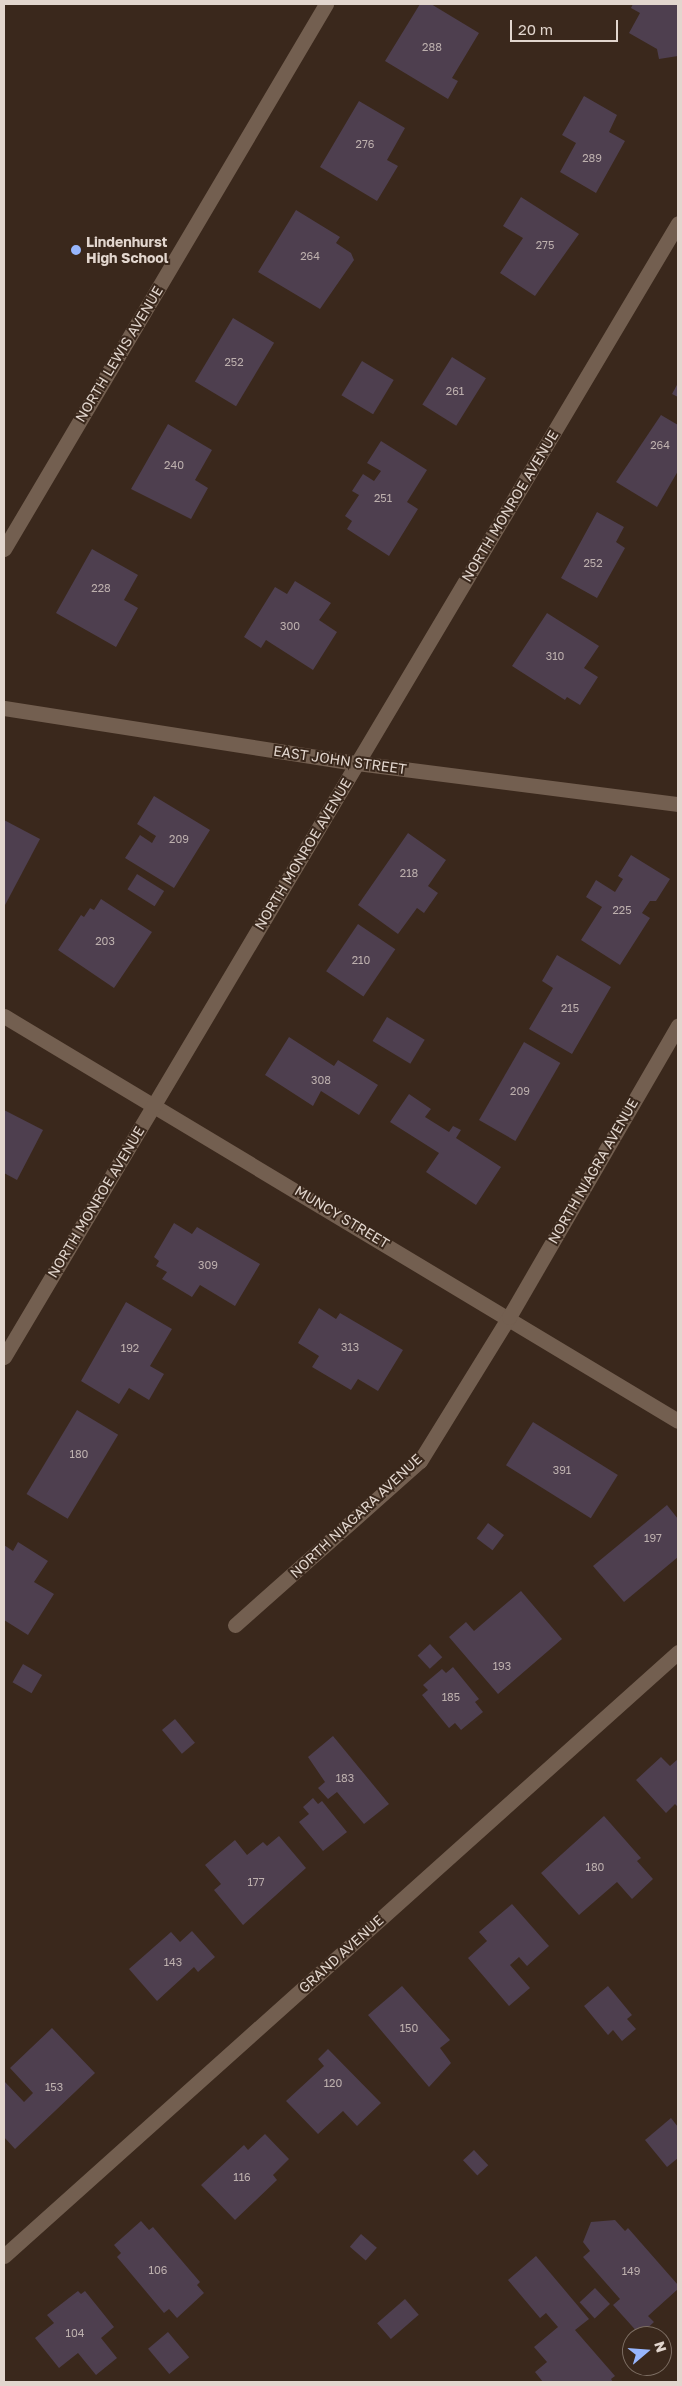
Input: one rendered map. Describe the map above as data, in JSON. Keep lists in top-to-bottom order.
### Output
{
  "streets": {
    "street": [
      "NORTH LEWIS AVENUE",
      "NORTH MONROE AVENUE",
      "EAST JOHN STREET",
      "NORTH NIAGRA AVENUE",
      "MUNCY STREET",
      "NORTH NIAGARA AVENUE",
      "GRAND AVENUE"
    ]
  },
  "crossings": [
    ["NORTH MONROE AVENUE", "EAST JOHN STREET"],
    ["NORTH MONROE AVENUE", "MUNCY STREET"],
    ["NORTH NIAGRA AVENUE", "MUNCY STREET"],
    ["NORTH NIAGRA AVENUE", "NORTH NIAGARA AVENUE"],
    ["MUNCY STREET", "NORTH NIAGARA AVENUE"]
  ],
  "places": ["Lindenhurst High School"],
  "house_numbers": [
    "288",
    "276",
    "289",
    "275",
    "264",
    "252",
    "261",
    "264",
    "240",
    "251",
    "252",
    "228",
    "300",
    "310",
    "209",
    "218",
    "225",
    "203",
    "210",
    "215",
    "308",
    "209",
    "309",
    "313",
    "192",
    "180",
    "391",
    "197",
    "193",
    "185",
    "183",
    "180",
    "177",
    "143",
    "150",
    "120",
    "153",
    "116",
    "106",
    "149",
    "104"
  ],
  "scale_bar": "20 m",
  "north": "right"
}
